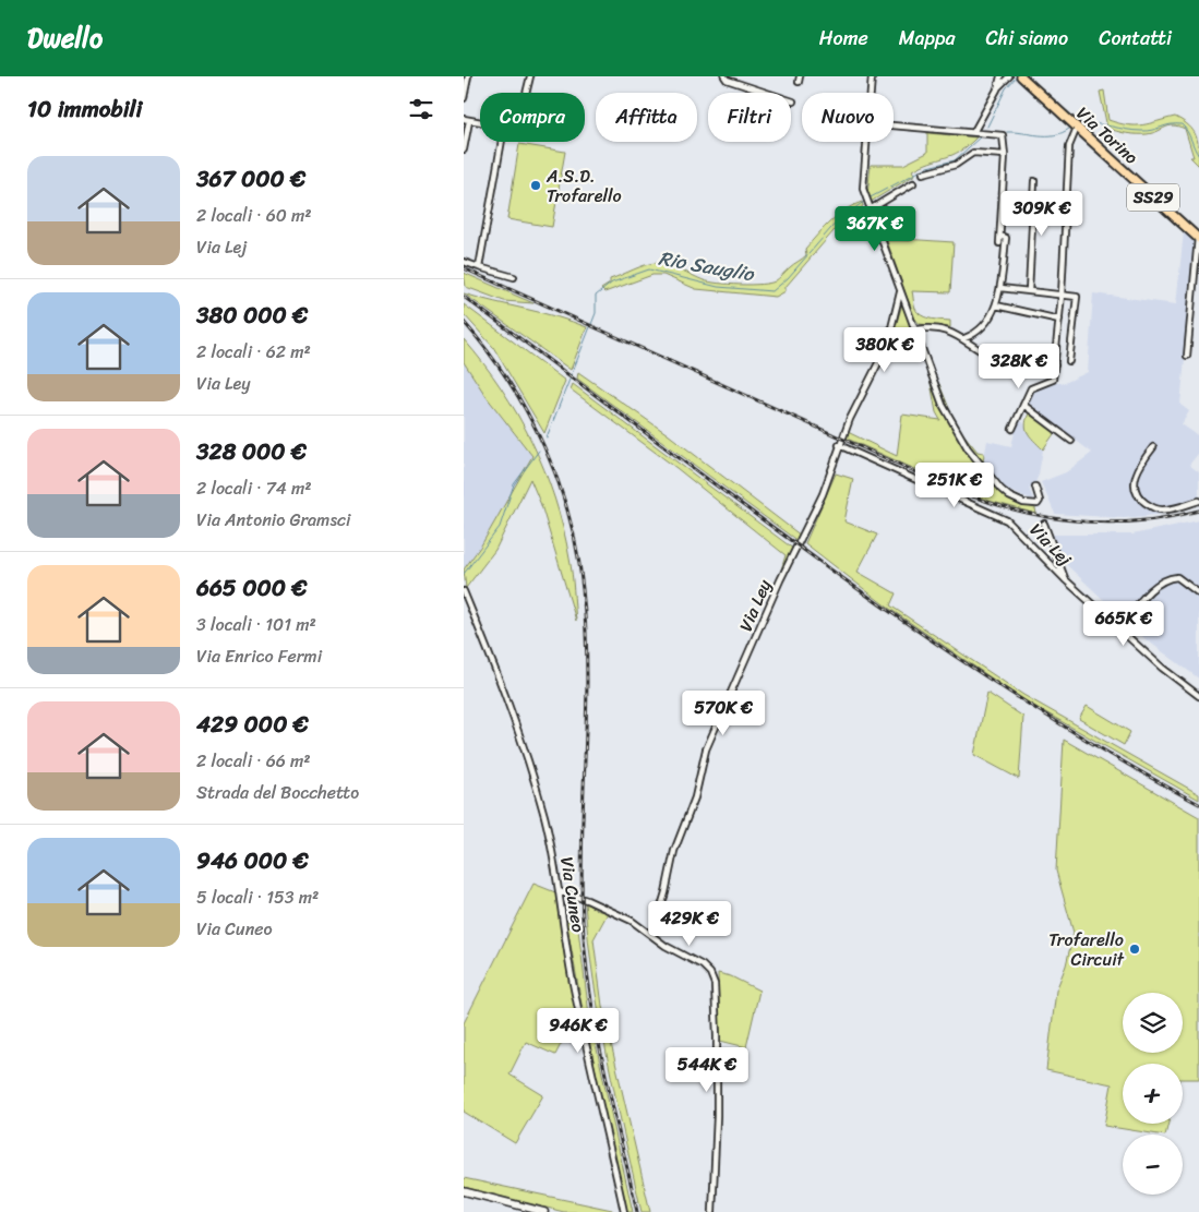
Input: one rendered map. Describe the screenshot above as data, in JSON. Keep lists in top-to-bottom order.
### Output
{
  "streets": {
    "main road": ["Via Torino", "SS29"],
    "street": ["Via Lej", "Via Ley", "Via Cuneo"]
  },
  "crossings": [
    ["Via Lej", "Via Ley"]
  ],
  "water": ["Rio Sauglio"],
  "places": ["A.S.D. Trofarello", "Trofarello Circuit"],
  "page": {
    "header": "Dwello",
    "nav": [
      "Home",
      "Mappa",
      "Chi siamo",
      "Contatti"
    ],
    "heading": "10 immobili",
    "chip": [
      "Compra",
      "Affitta",
      "Filtri",
      "Nuovo"
    ],
    "list": [
      {
        "name": "367 000 €",
        "note": "2 locali · 60 m² · Via Lej"
      },
      {
        "name": "380 000 €",
        "note": "2 locali · 62 m² · Via Ley"
      },
      {
        "name": "328 000 €",
        "note": "2 locali · 74 m² · Via Antonio Gramsci"
      },
      {
        "name": "665 000 €",
        "note": "3 locali · 101 m² · Via Enrico Fermi"
      },
      {
        "name": "429 000 €",
        "note": "2 locali · 66 m² · Strada del Bocchetto"
      },
      {
        "name": "946 000 €",
        "note": "5 locali · 153 m² · Via Cuneo"
      }
    ],
    "price": [
      "309K €",
      "367K €",
      "380K €",
      "328K €",
      "251K €",
      "665K €",
      "570K €",
      "429K €",
      "946K €",
      "544K €"
    ],
    "map_buttons": ["+", "−"]
  }
}
